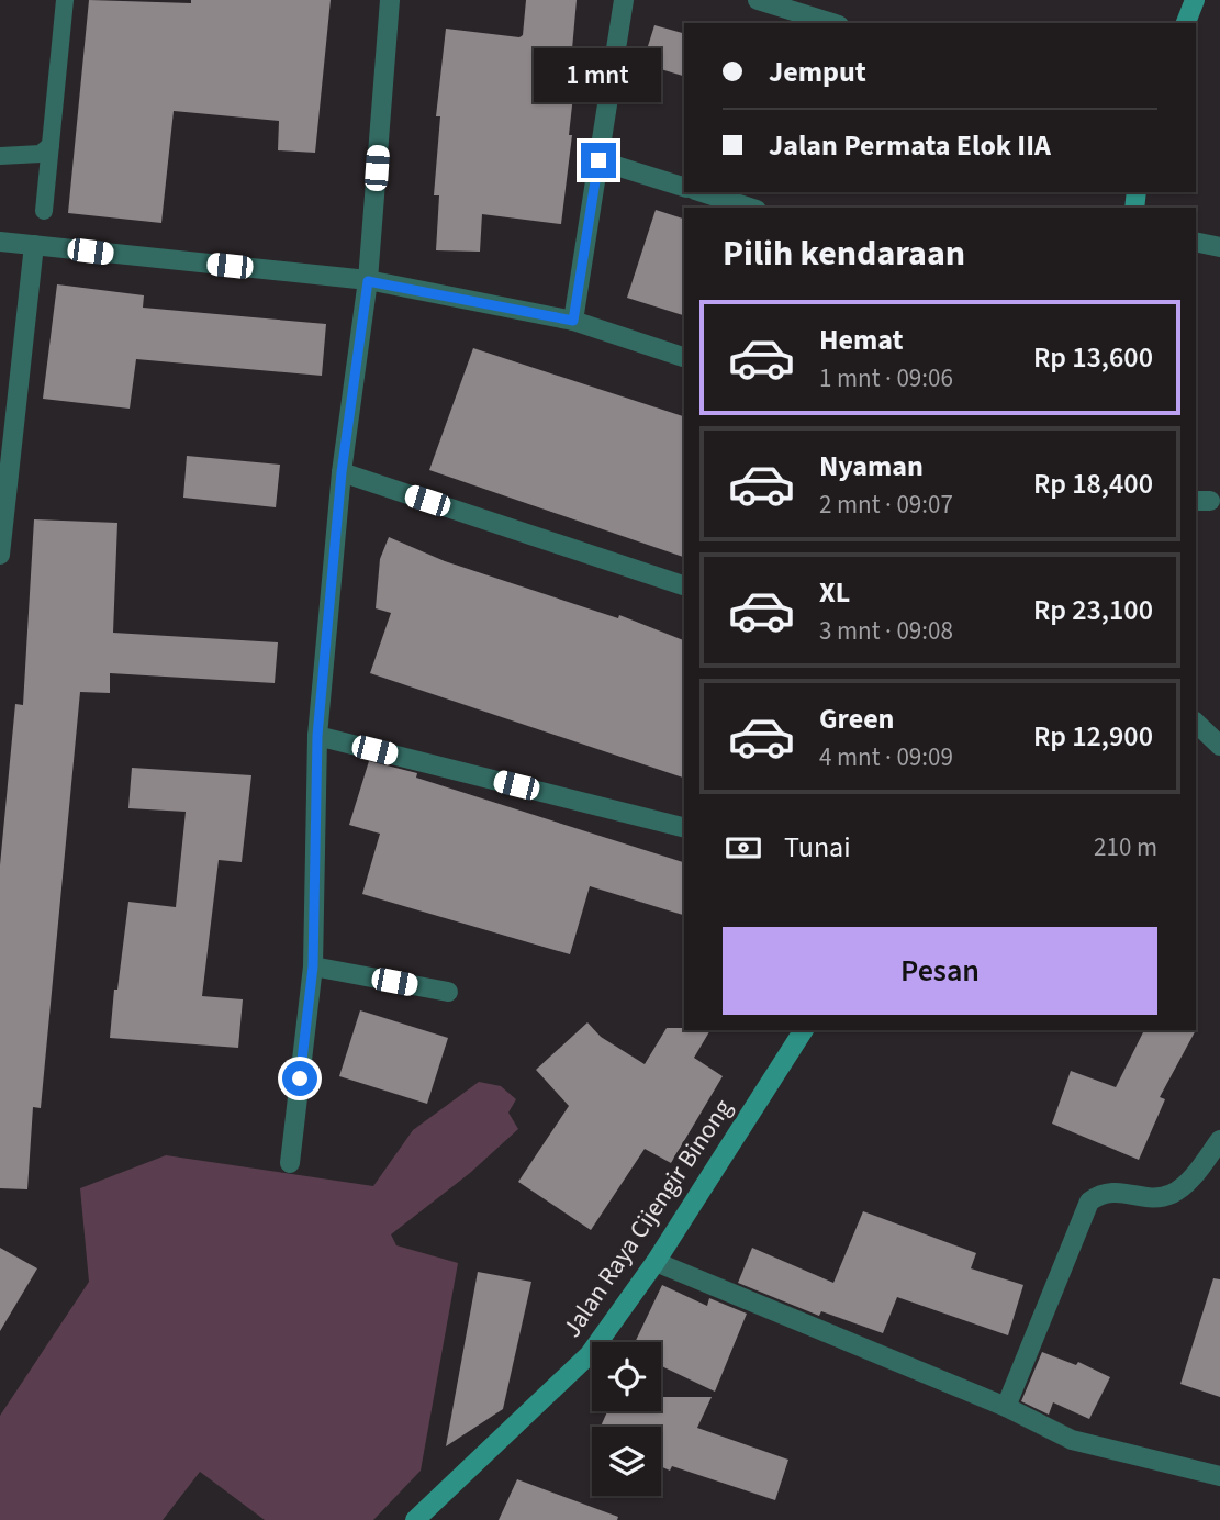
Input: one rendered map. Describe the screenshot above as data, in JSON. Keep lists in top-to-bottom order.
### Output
{
  "streets": {
    "street": ["Jalan Raya Cijengir Binong"]
  },
  "page": {
    "banner": ["Jemput", "Jalan Permata Elok IIA"],
    "bubble": "1 mnt",
    "heading": "Pilih kendaraan",
    "list": [
      {
        "name": "Hemat",
        "note": "1 mnt · 09:06",
        "value": "Rp 13,600"
      },
      {
        "name": "Nyaman",
        "note": "2 mnt · 09:07",
        "value": "Rp 18,400"
      },
      {
        "name": "XL",
        "note": "3 mnt · 09:08",
        "value": "Rp 23,100"
      },
      {
        "name": "Green",
        "note": "4 mnt · 09:09",
        "value": "Rp 12,900"
      }
    ],
    "pay": ["Tunai", "210 m"],
    "buttons": "Pesan"
  }
}
